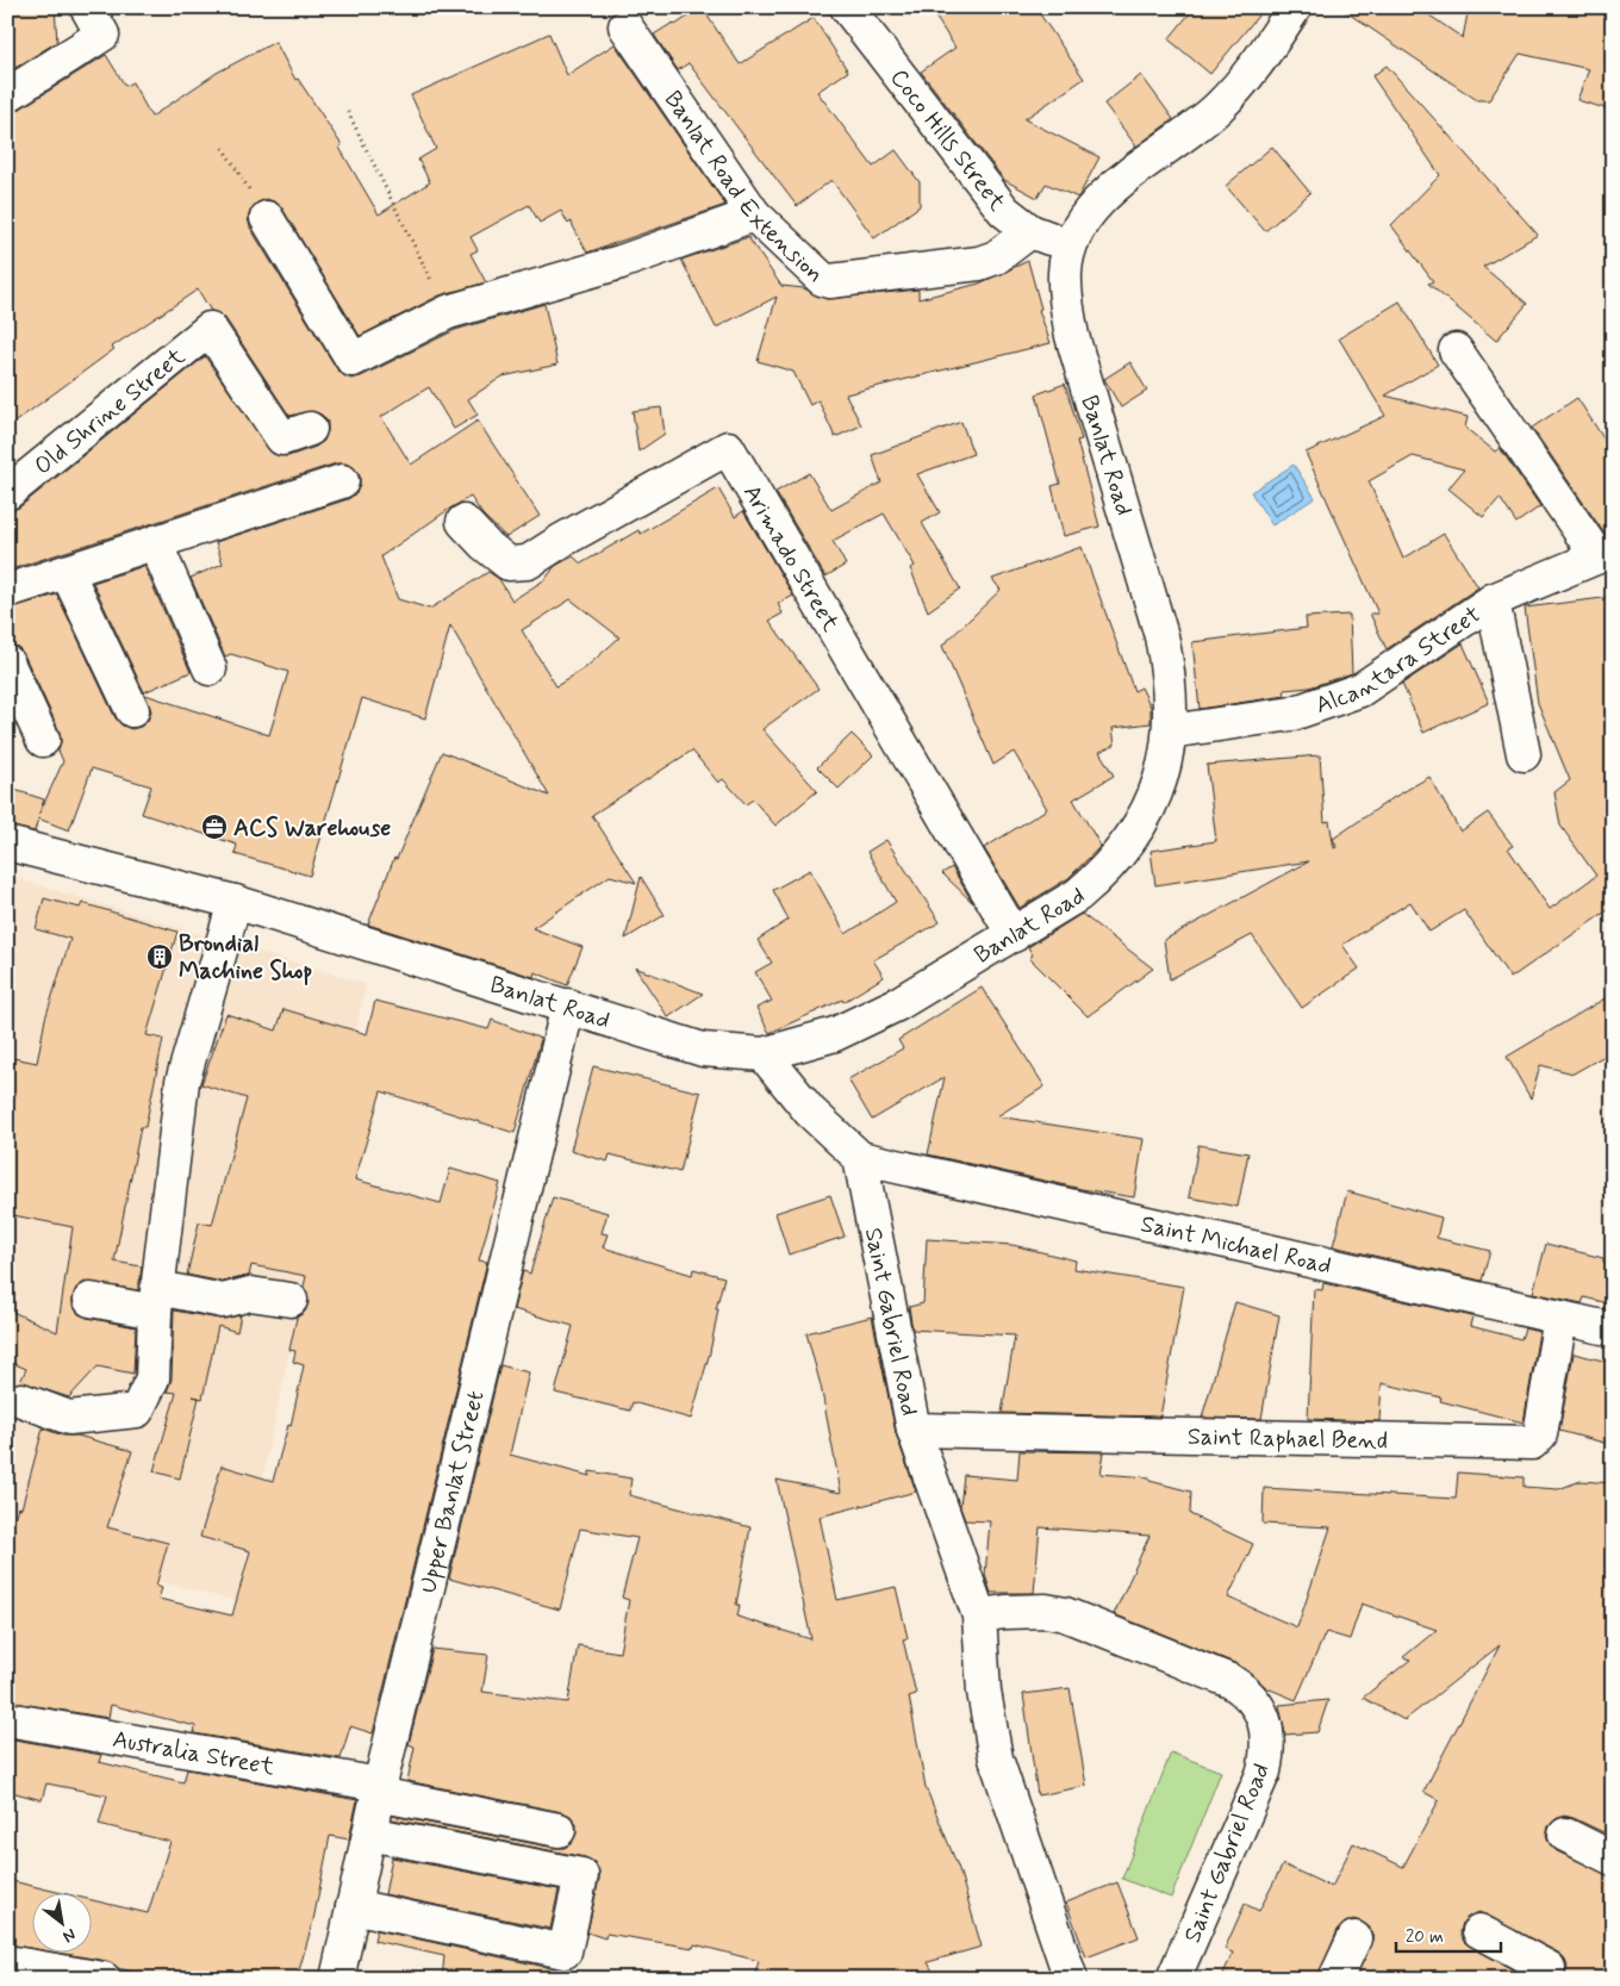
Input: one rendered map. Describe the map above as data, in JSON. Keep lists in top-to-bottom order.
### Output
{
  "streets": {
    "street": [
      "Coco Hills Street",
      "Banlat Road Extension",
      "Old Shrine Street",
      "Banlat Road",
      "Arimado Street",
      "Alcantara Street",
      "Saint Michael Road",
      "Saint Gabriel Road",
      "Saint Raphael Bend",
      "Upper Banlat Street",
      "Australia Street"
    ]
  },
  "crossings": [
    ["Coco Hills Street", "Banlat Road Extension"],
    ["Coco Hills Street", "Banlat Road"],
    ["Banlat Road", "Arimado Street"],
    ["Banlat Road", "Alcantara Street"],
    ["Banlat Road", "Upper Banlat Street"],
    ["Saint Michael Road", "Saint Gabriel Road"],
    ["Saint Michael Road", "Saint Raphael Bend"],
    ["Saint Gabriel Road", "Saint Raphael Bend"],
    ["Upper Banlat Street", "Australia Street"]
  ],
  "places": {
    "office": ["ACS Warehouse"],
    "building": ["Brondial Machine Shop"]
  },
  "scale_bar": "20 m",
  "north": "bottom right"
}
